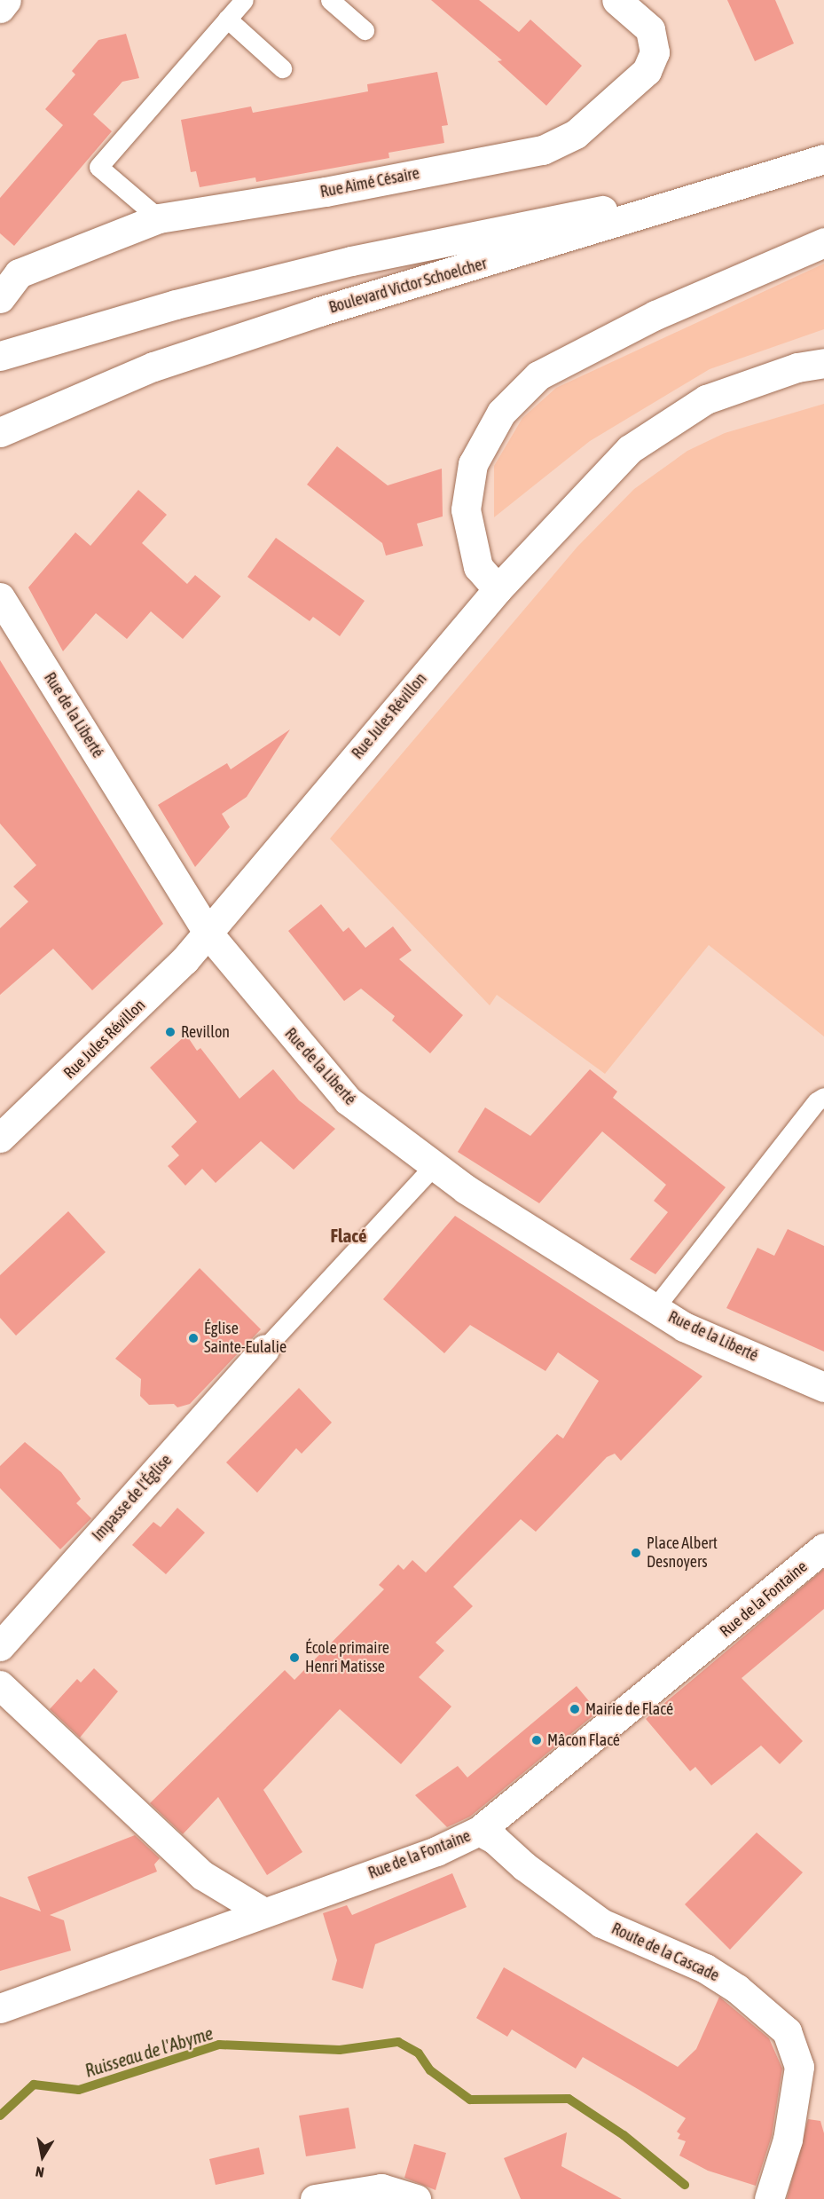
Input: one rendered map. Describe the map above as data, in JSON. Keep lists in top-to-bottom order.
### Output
{
  "streets": {
    "street": [
      "Rue Aimé Césaire",
      "Boulevard Victor Schoelcher",
      "Rue de la Liberté",
      "Rue Jules Révillon",
      "Impasse de l'Église",
      "Rue de la Fontaine",
      "Route de la Cascade"
    ]
  },
  "crossings": [
    ["Rue de la Liberté", "Rue Jules Révillon"],
    ["Rue de la Fontaine", "Route de la Cascade"]
  ],
  "districts": ["Flacé"],
  "water": ["Ruisseau de l'Abyme"],
  "places": [
    "Revillon",
    "Église Sainte-Eulalie",
    "Place Albert Desnoyers",
    "École primaire Henri Matisse",
    "Mairie de Flacé",
    "Mâcon Flacé"
  ],
  "north": "bottom"
}
